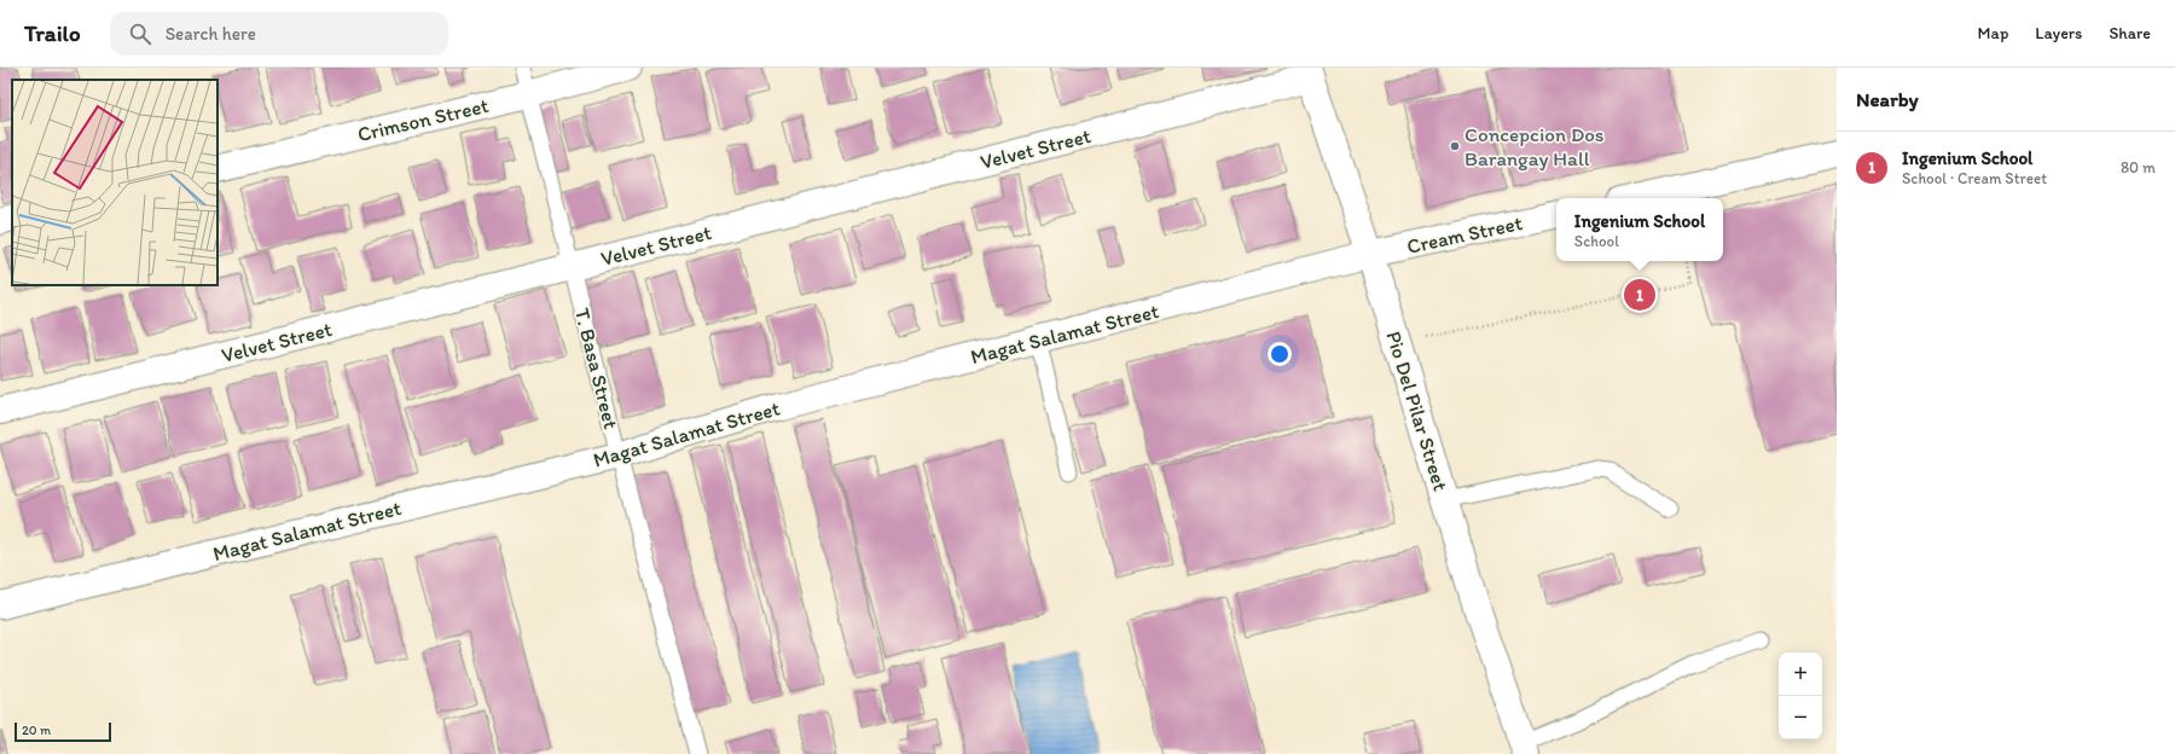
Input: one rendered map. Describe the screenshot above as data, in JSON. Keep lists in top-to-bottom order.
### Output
{
  "streets": {
    "street": [
      "Crimson Street",
      "Velvet Street",
      "Cream Street",
      "Magat Salamat Street",
      "Pio Del Pilar Street"
    ],
    "lane": ["T. Basa Street"]
  },
  "crossings": [
    ["Crimson Street", "T. Basa Street"],
    ["Velvet Street", "T. Basa Street"],
    ["Velvet Street", "Pio Del Pilar Street"],
    ["Cream Street", "Magat Salamat Street"],
    ["Cream Street", "Pio Del Pilar Street"],
    ["Magat Salamat Street", "T. Basa Street"],
    ["Magat Salamat Street", "Pio Del Pilar Street"]
  ],
  "places": ["Concepcion Dos Barangay Hall"],
  "scale_bar": "20 m",
  "page": {
    "header": "Trailo",
    "search": "Search here",
    "nav": ["Map", "Layers", "Share"],
    "heading": "Nearby",
    "list": [
      {
        "mark": "1",
        "name": "Ingenium School",
        "note": "School · Cream Street",
        "value": "80 m"
      }
    ],
    "popup": ["Ingenium School", "School"],
    "pins": "1",
    "map_buttons": ["+", "−"],
    "scale": "20 m"
  }
}
